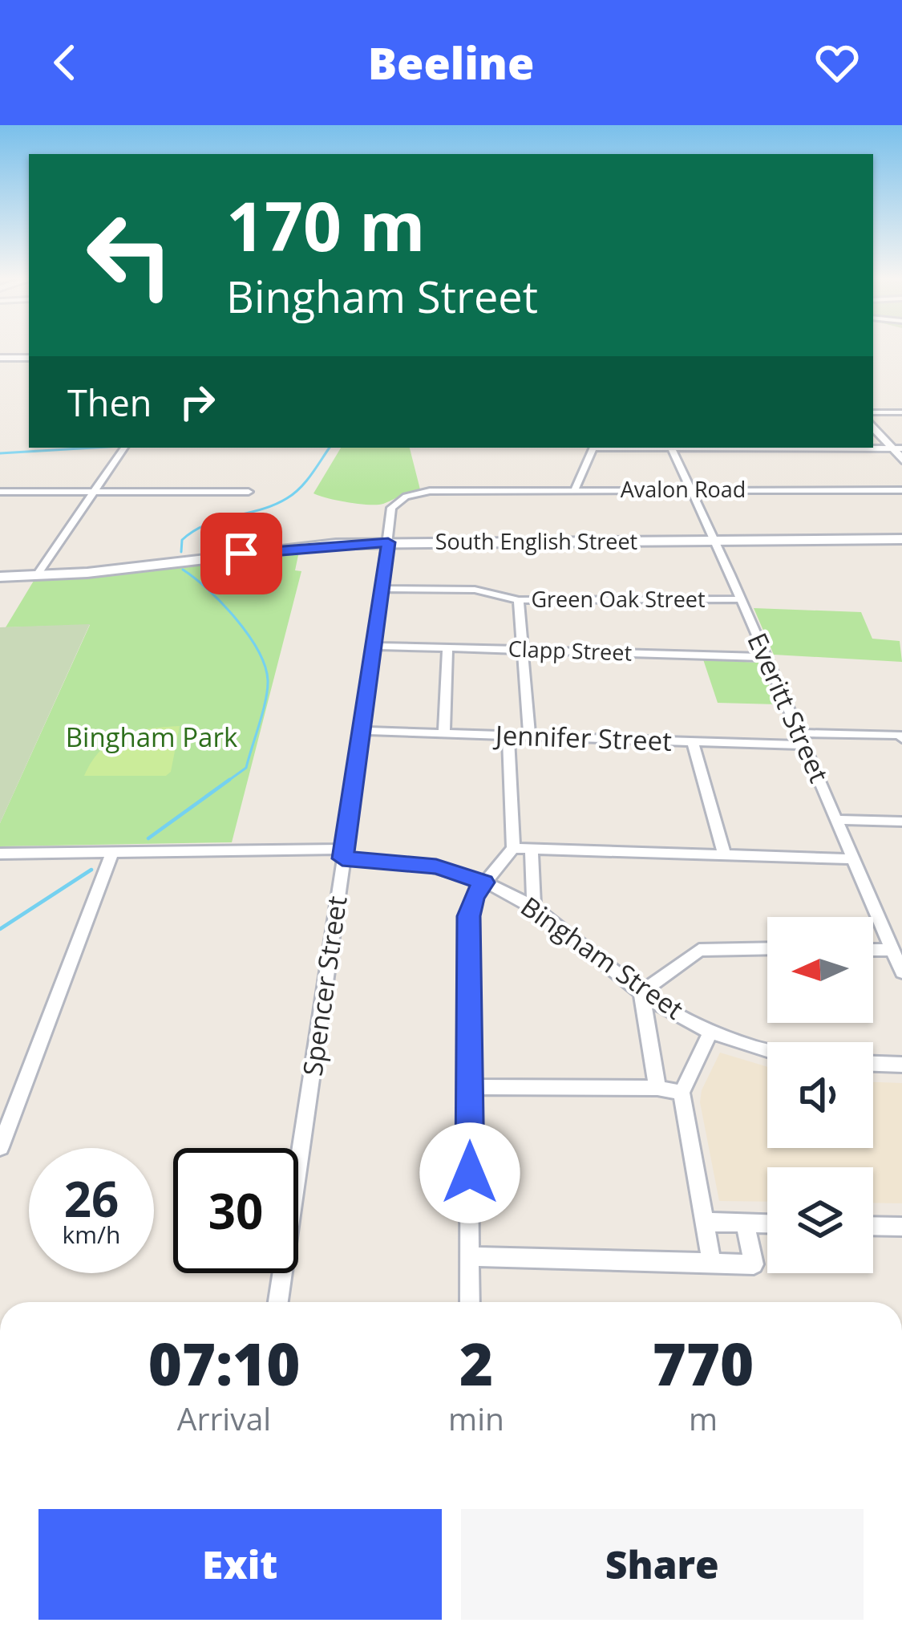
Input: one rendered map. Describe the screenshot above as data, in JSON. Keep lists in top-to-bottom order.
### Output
{
  "streets": {
    "street": [
      "Avalon Road",
      "South English Street",
      "Green Oak Street",
      "Clapp Street",
      "Everitt Street",
      "Jennifer Street",
      "Bingham Street",
      "Spencer Street"
    ]
  },
  "crossings": [
    ["Avalon Road", "Everitt Street"],
    ["Avalon Road", "Spencer Street"],
    ["South English Street", "Everitt Street"],
    ["South English Street", "Spencer Street"],
    ["Green Oak Street", "Everitt Street"],
    ["Green Oak Street", "Spencer Street"],
    ["Clapp Street", "Everitt Street"],
    ["Clapp Street", "Spencer Street"],
    ["Everitt Street", "Jennifer Street"],
    ["Jennifer Street", "Spencer Street"],
    ["Bingham Street", "Spencer Street"]
  ],
  "parks": ["Bingham Park"],
  "north": "left",
  "page": {
    "header": "Beeline",
    "turn": ["170 m", "Bingham Street"],
    "then": "Then",
    "speed": "26 km/h",
    "limit": "30",
    "eta": [
      "07:10",
      "Arrival",
      "2",
      "min",
      "770",
      "m"
    ],
    "buttons": ["Exit", "Share"]
  }
}
